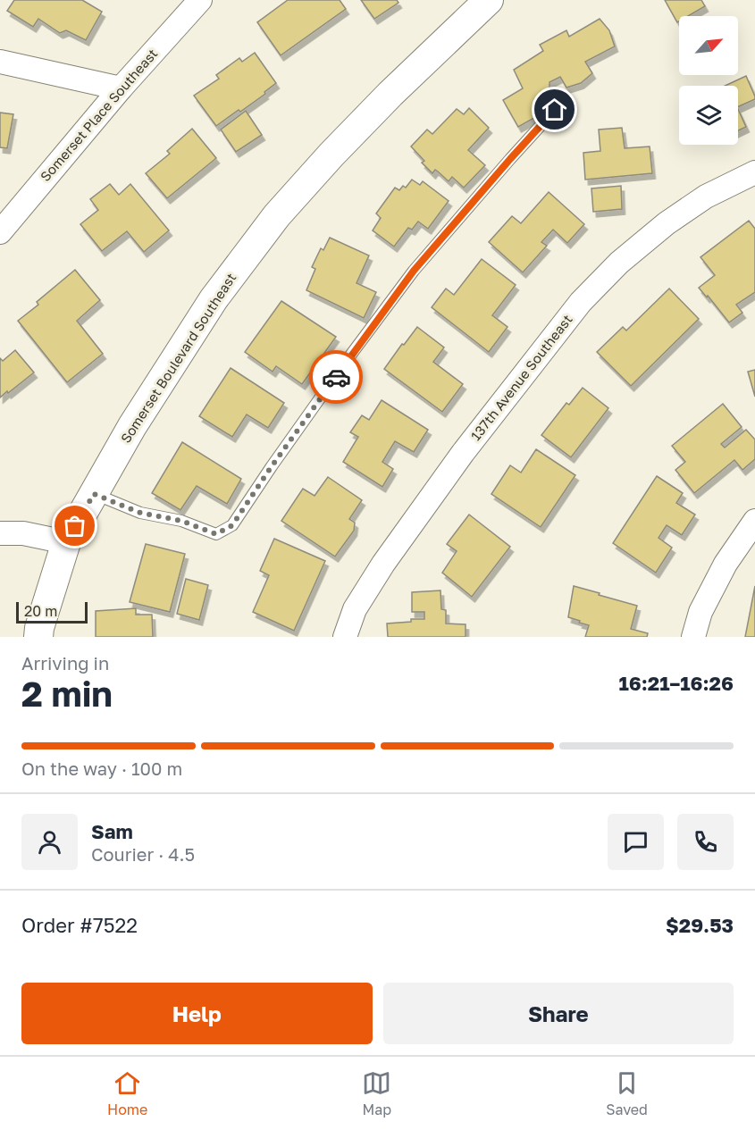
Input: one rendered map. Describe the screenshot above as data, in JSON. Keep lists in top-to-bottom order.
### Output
{
  "streets": {
    "street": ["Somerset Place Southeast", "Somerset Boulevard Southeast", "137th Avenue Southeast"]
  },
  "scale_bar": "20 m",
  "north": "top right",
  "page": {
    "scale": "20 m",
    "heading": ["2 min", "Arriving in", "16:21–16:26"],
    "panel": [
      "Sam",
      "Courier · 4.5",
      "Order #7522",
      "$29.53"
    ],
    "bar": "On the way · 100 m",
    "buttons": ["Help", "Share"],
    "tabs": ["Home", "Map", "Saved"]
  }
}
